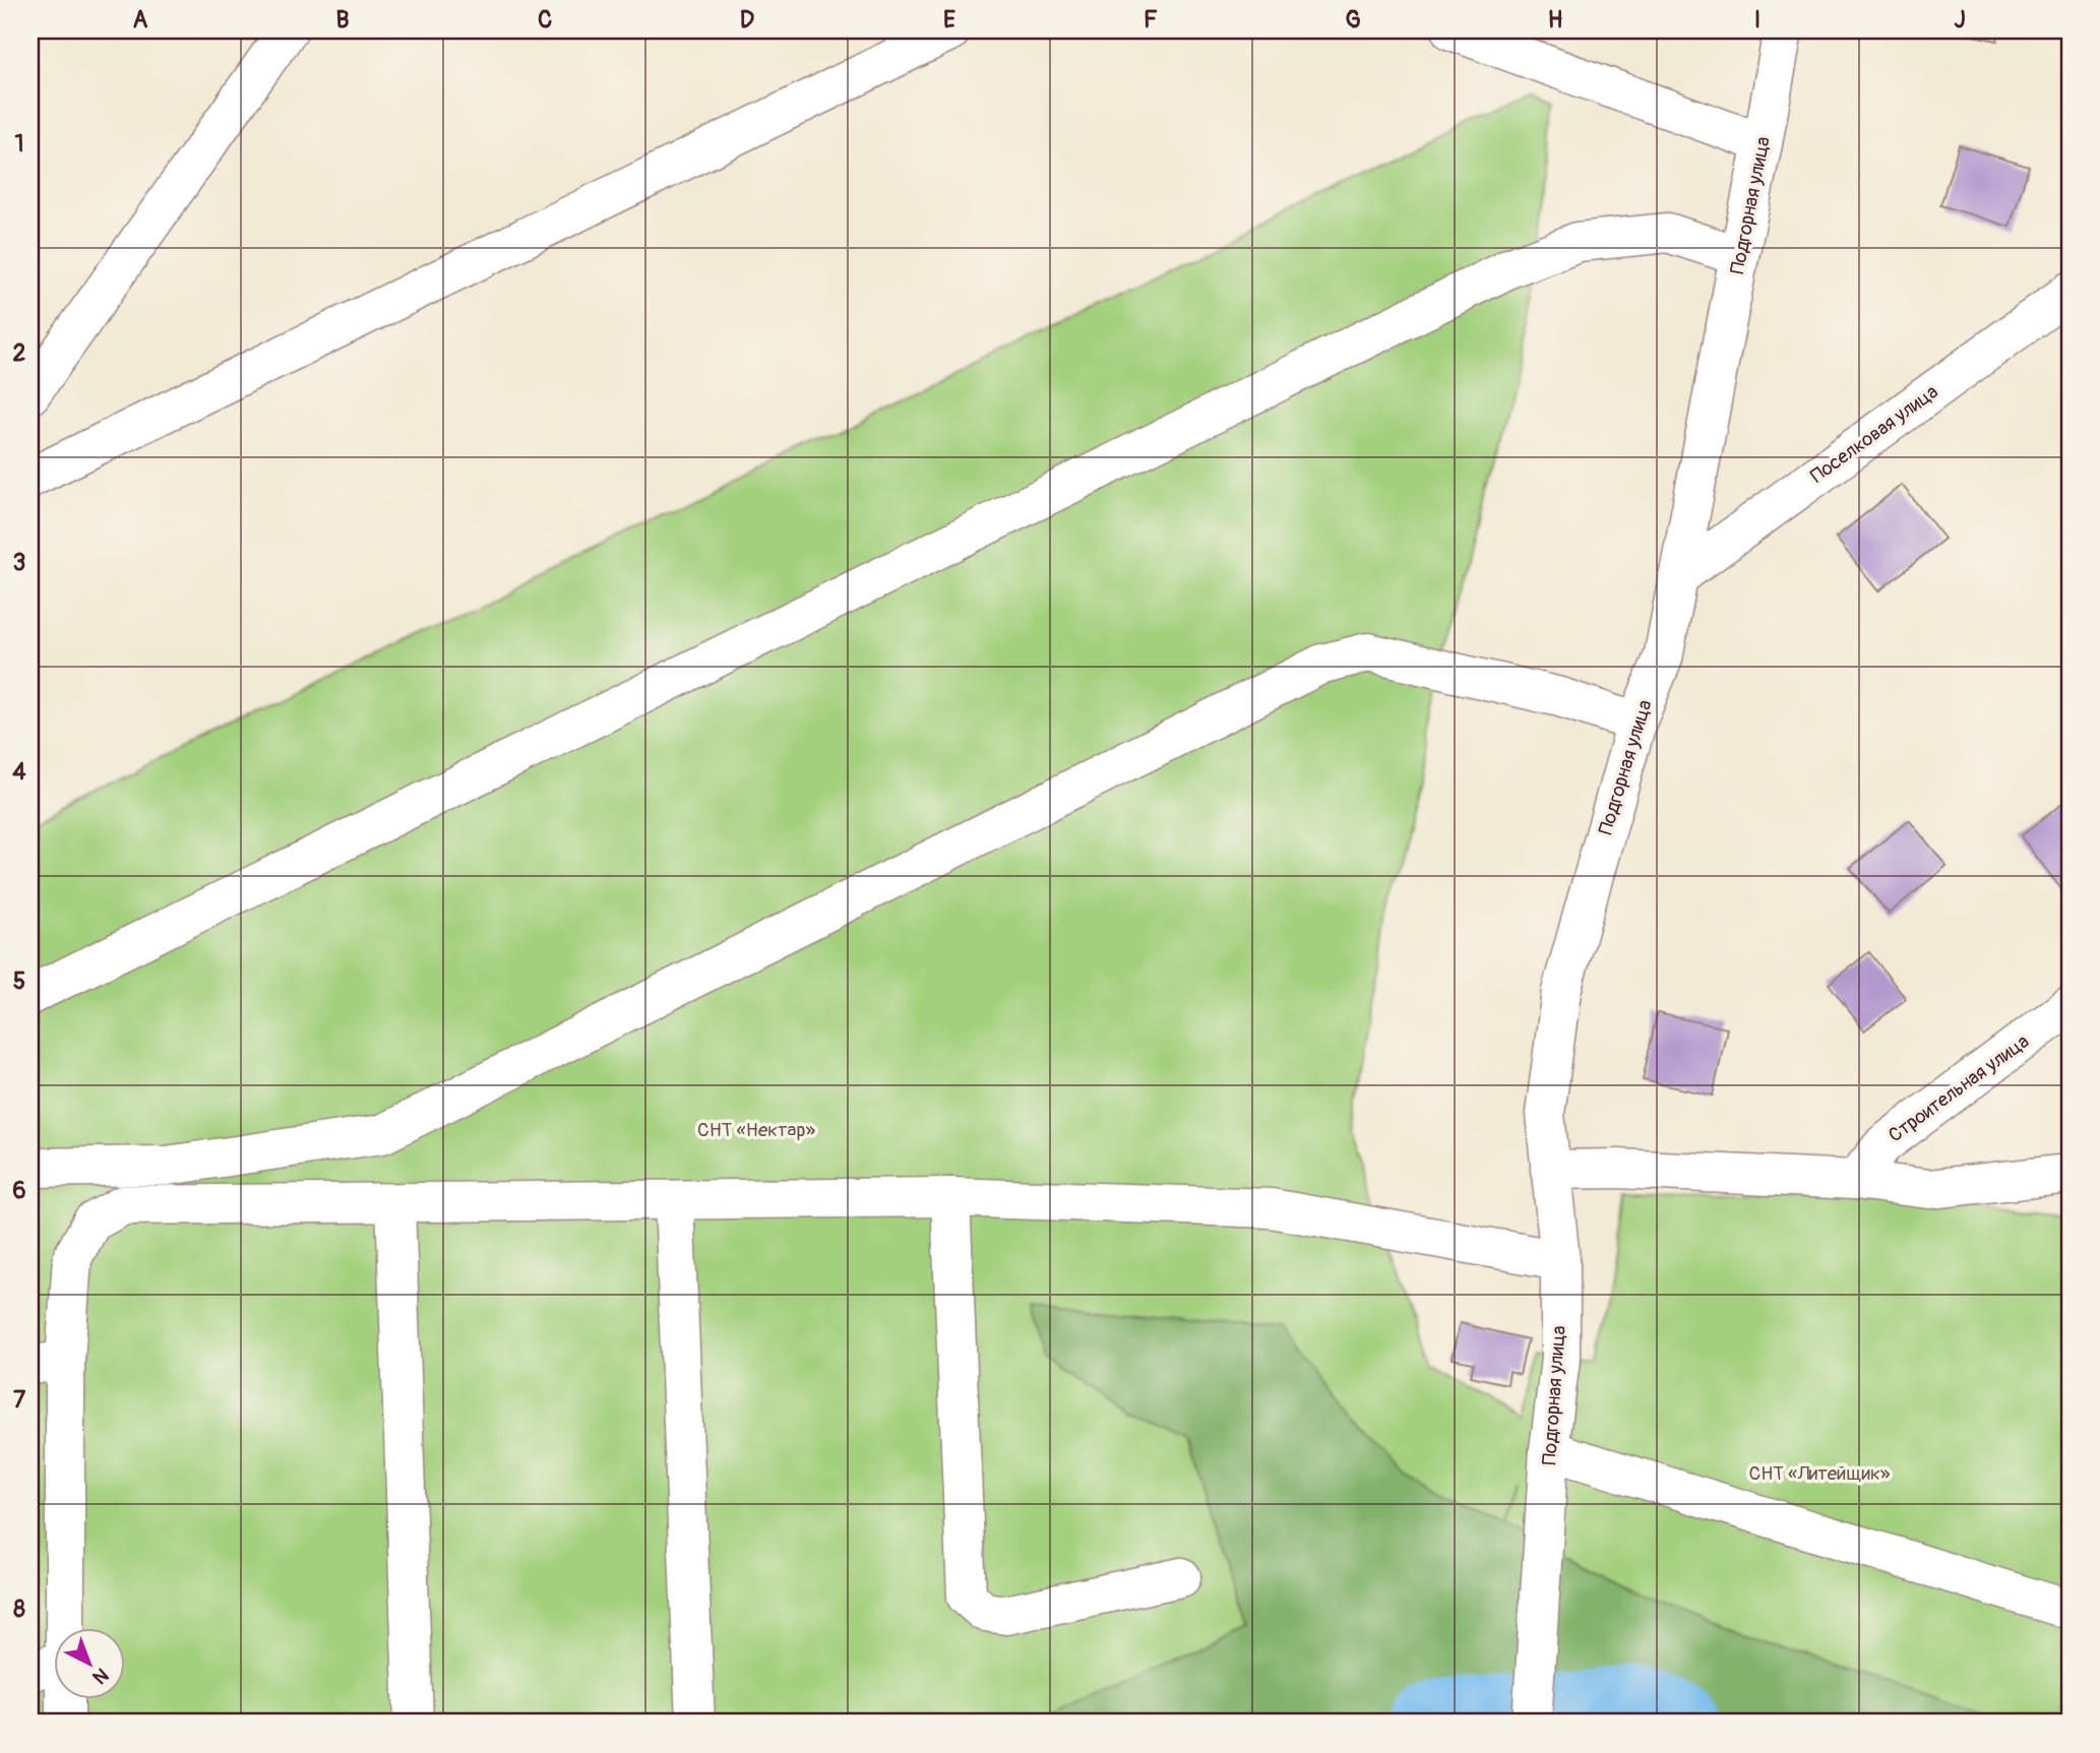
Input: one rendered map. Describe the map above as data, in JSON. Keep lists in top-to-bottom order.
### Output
{
  "streets": {
    "street": ["Подгорная улица", "Поселковая улица", "Строительная улица"]
  },
  "crossings": [
    ["Подгорная улица", "Поселковая улица"]
  ],
  "parks": ["СНТ «Нектар»", "СНТ «Литейщик»"],
  "north": "bottom right",
  "grid": {
    "columns": [
      "A",
      "B",
      "C",
      "D",
      "E",
      "F",
      "G",
      "H",
      "I",
      "J"
    ],
    "rows": [
      "1",
      "2",
      "3",
      "4",
      "5",
      "6",
      "7",
      "8"
    ]
  }
}
